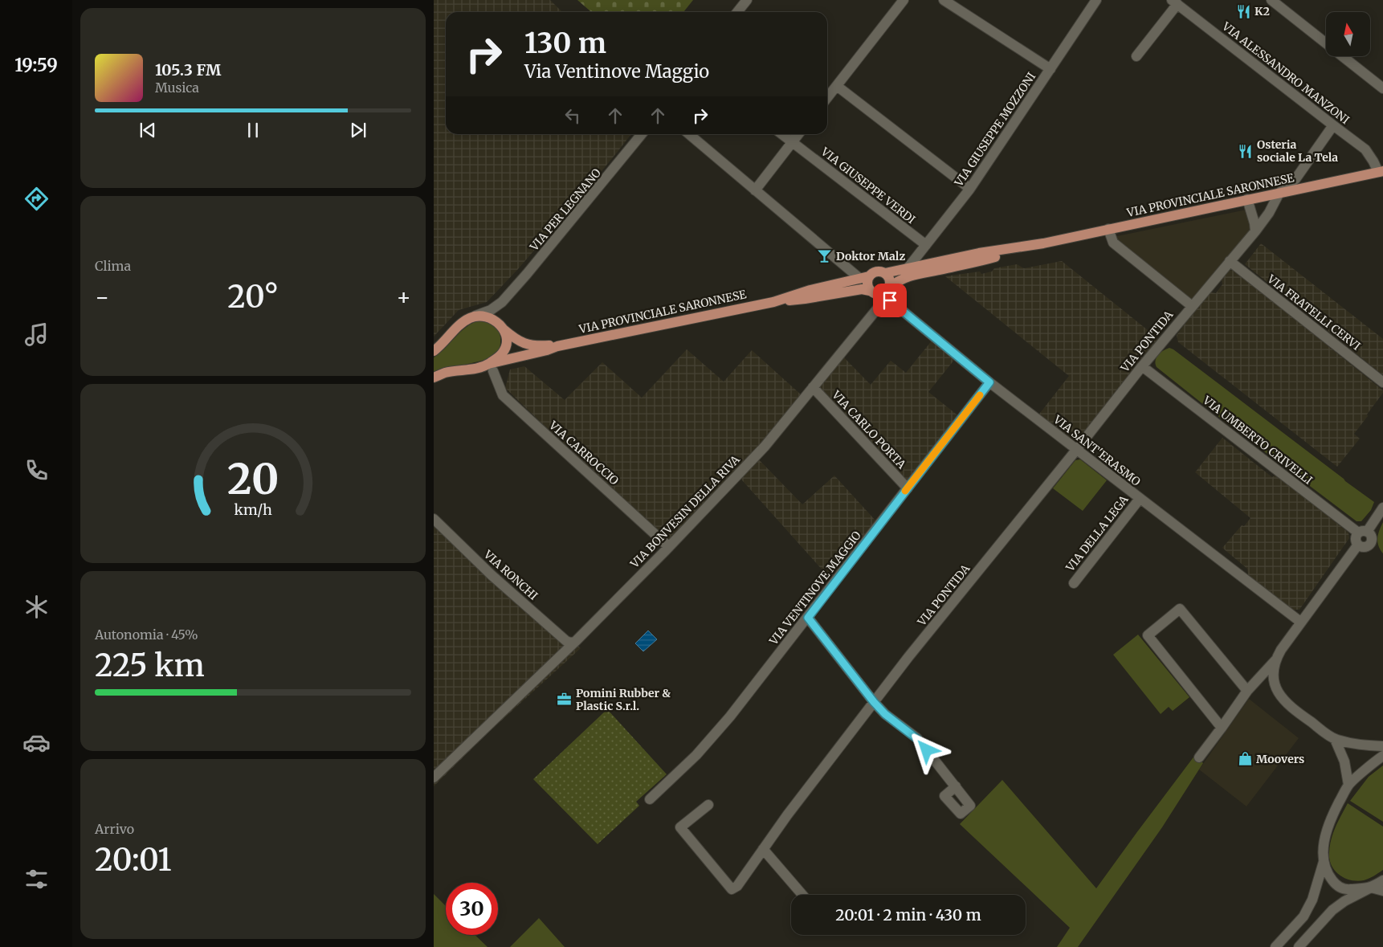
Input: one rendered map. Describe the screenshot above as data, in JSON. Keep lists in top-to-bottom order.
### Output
{
  "streets": {
    "main road": ["VIA PROVINCIALE SARONNESE"],
    "street": [
      "VIA ALESSANDRO MANZONI",
      "VIA GIUSEPPE MOZZONI",
      "VIA GIUSEPPE VERDI",
      "VIA PER LEGNANO",
      "VIA FRATELLI CERVI",
      "VIA PONTIDA",
      "VIA CARLO PORTA",
      "VIA UMBERTO CRIVELLI",
      "VIA SANT'ERASMO",
      "VIA CARROCCIO",
      "VIA BONVESIN DELLA RIVA",
      "VIA DELLA LEGA",
      "VIA RONCHI",
      "VIA VENTINOVE MAGGIO"
    ]
  },
  "crossings": [
    ["VIA ALESSANDRO MANZONI", "VIA PROVINCIALE SARONNESE"],
    ["VIA GIUSEPPE MOZZONI", "VIA GIUSEPPE VERDI"],
    ["VIA GIUSEPPE MOZZONI", "VIA PROVINCIALE SARONNESE"],
    ["VIA PROVINCIALE SARONNESE", "VIA PER LEGNANO"],
    ["VIA PROVINCIALE SARONNESE", "VIA PONTIDA"],
    ["VIA PROVINCIALE SARONNESE", "VIA SANT'ERASMO"],
    ["VIA PROVINCIALE SARONNESE", "VIA CARROCCIO"],
    ["VIA PROVINCIALE SARONNESE", "VIA BONVESIN DELLA RIVA"],
    ["VIA FRATELLI CERVI", "VIA PONTIDA"],
    ["VIA PONTIDA", "VIA UMBERTO CRIVELLI"],
    ["VIA PONTIDA", "VIA SANT'ERASMO"],
    ["VIA CARLO PORTA", "VIA BONVESIN DELLA RIVA"],
    ["VIA CARLO PORTA", "VIA VENTINOVE MAGGIO"],
    ["VIA SANT'ERASMO", "VIA BONVESIN DELLA RIVA"],
    ["VIA SANT'ERASMO", "VIA DELLA LEGA"],
    ["VIA SANT'ERASMO", "VIA VENTINOVE MAGGIO"],
    ["VIA CARROCCIO", "VIA BONVESIN DELLA RIVA"],
    ["VIA BONVESIN DELLA RIVA", "VIA RONCHI"]
  ],
  "places": {
    "restaurant": ["K2", "Osteria sociale La Tela"],
    "bar": ["Doktor Malz"],
    "office": ["Pomini Rubber & Plastic S.r.l."],
    "shop": ["Moovers"]
  },
  "north": "top",
  "page": {
    "tabs": "19:59",
    "turn": ["130 m", "Via Ventinove Maggio"],
    "song": ["105.3 FM", "Musica"],
    "tile": [
      "Clima",
      ["Autonomia · 45%", "225 km"],
      ["Arrivo", "20:01"]
    ],
    "heat": ["−", "20°", "+"],
    "limit": "30",
    "trip": "20:01 · 2 min · 430 m",
    "gauge": ["20", "km/h"]
  }
}
